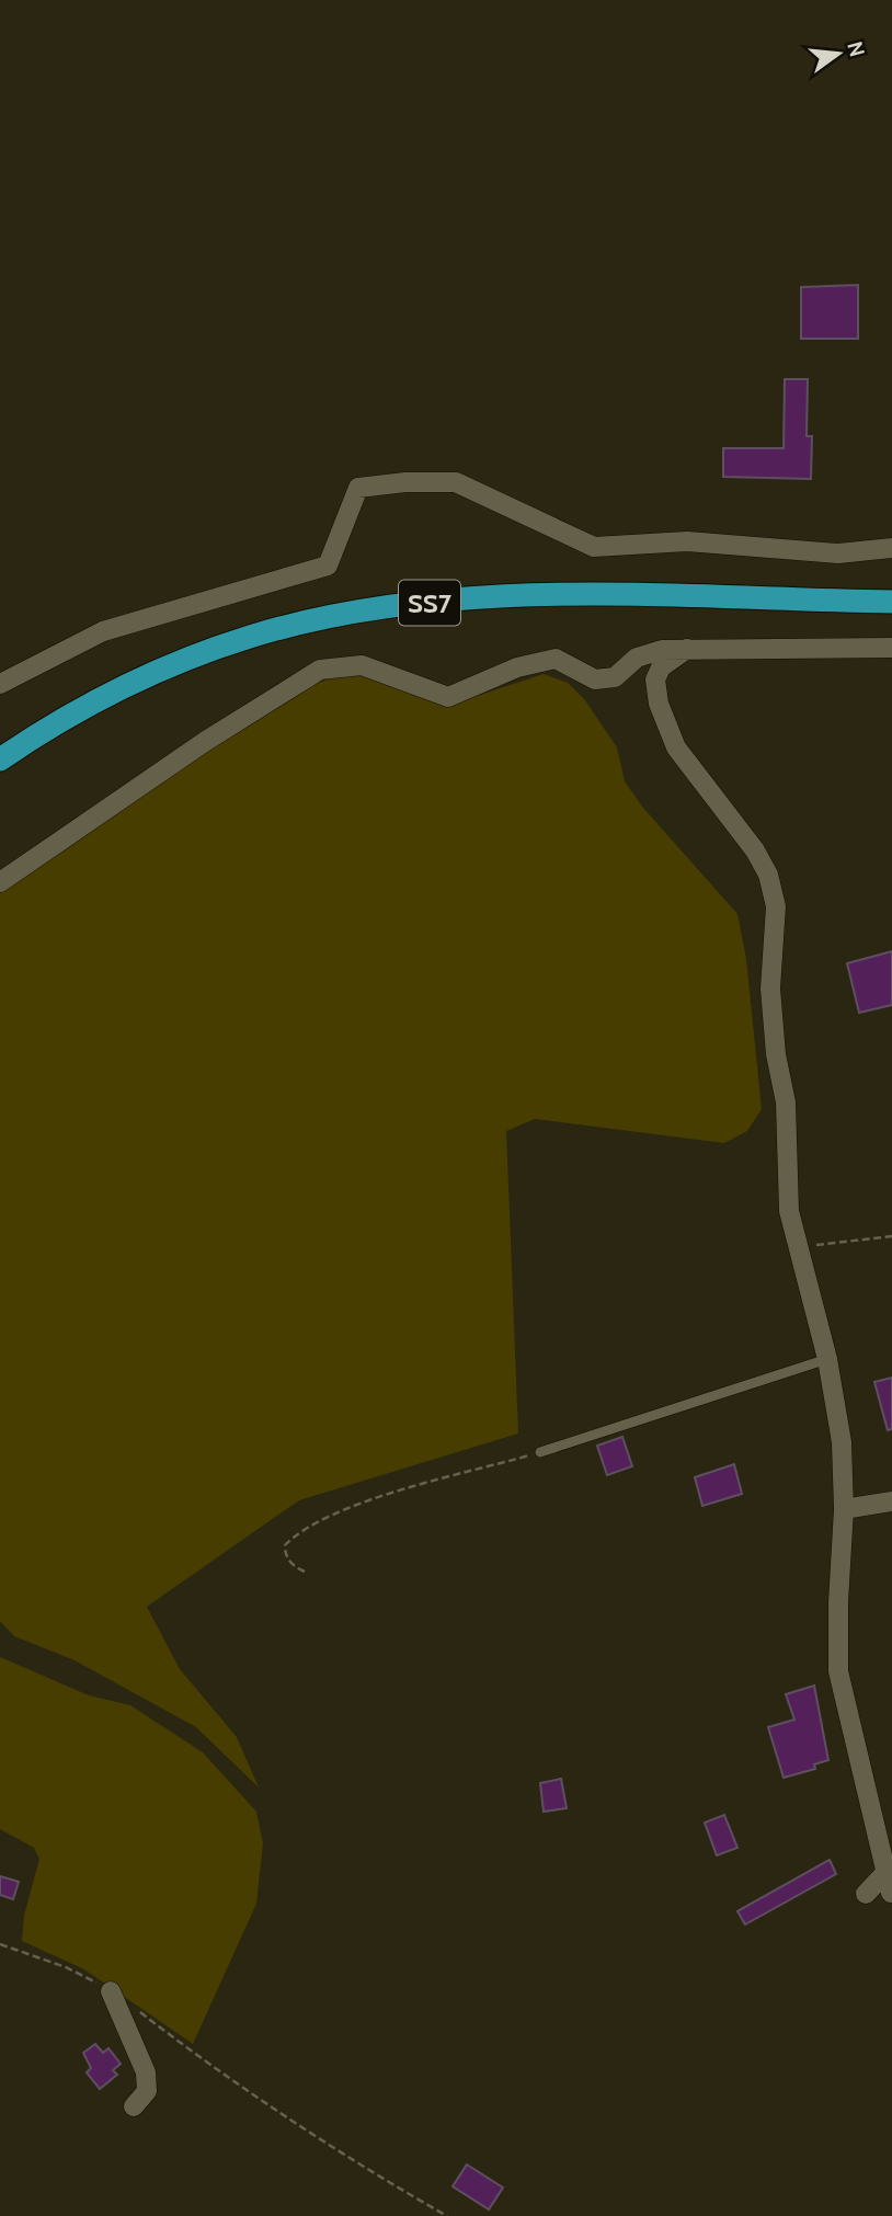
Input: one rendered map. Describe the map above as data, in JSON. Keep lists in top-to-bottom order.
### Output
{
  "streets": {
    "highway": ["SS7"]
  },
  "north": "right"
}
